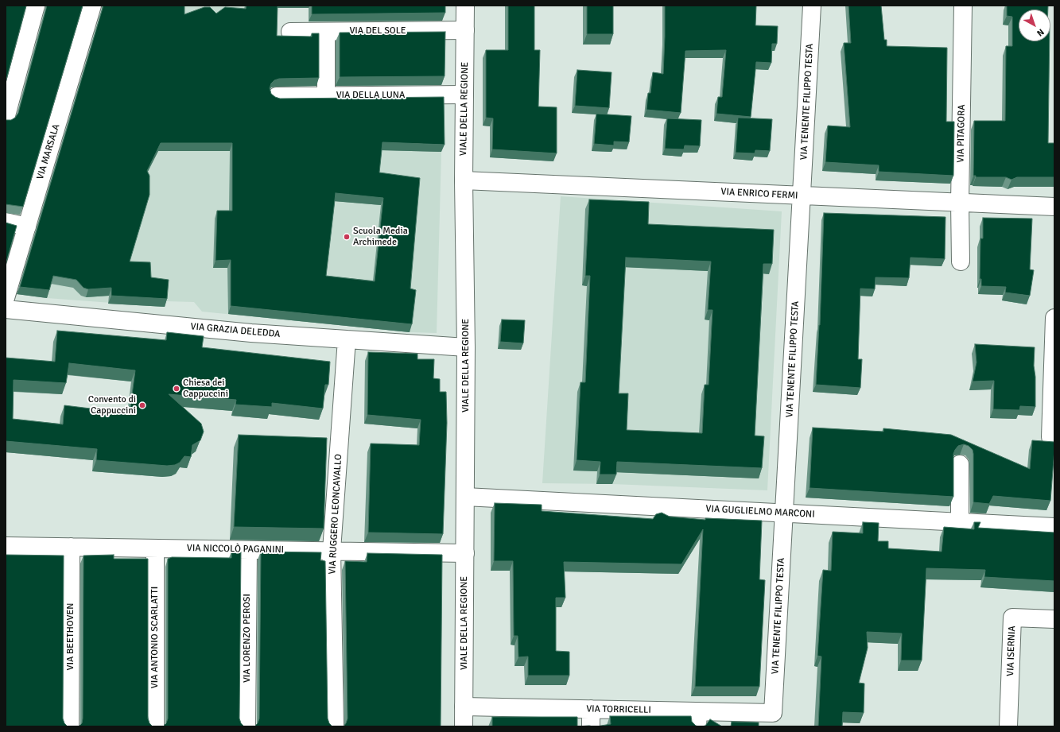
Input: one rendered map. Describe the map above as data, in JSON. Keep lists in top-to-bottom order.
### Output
{
  "streets": {
    "street": [
      "VIA DEL SOLE",
      "VIA DELLA LUNA",
      "VIA TENENTE FILIPPO TESTA",
      "VIALE DELLA REGIONE",
      "VIA PITAGORA",
      "VIA MARSALA",
      "VIA ENRICO FERMI",
      "VIA GRAZIA DELEDDA",
      "VIA GUGLIELMO MARCONI",
      "VIA RUGGERO LEONCAVALLO",
      "VIA NICCOLÒ PAGANINI",
      "VIA BEETHOVEN",
      "VIA ANTONIO SCARLATTI",
      "VIA LORENZO PEROSI",
      "VIA ISERNIA",
      "VIA TORRICELLI"
    ]
  },
  "crossings": [
    ["VIA DEL SOLE", "VIALE DELLA REGIONE"],
    ["VIA DELLA LUNA", "VIALE DELLA REGIONE"],
    ["VIA TENENTE FILIPPO TESTA", "VIA ENRICO FERMI"],
    ["VIA TENENTE FILIPPO TESTA", "VIA GUGLIELMO MARCONI"],
    ["VIA TENENTE FILIPPO TESTA", "VIA TORRICELLI"],
    ["VIALE DELLA REGIONE", "VIA ENRICO FERMI"],
    ["VIALE DELLA REGIONE", "VIA GRAZIA DELEDDA"],
    ["VIALE DELLA REGIONE", "VIA GUGLIELMO MARCONI"],
    ["VIALE DELLA REGIONE", "VIA NICCOLÒ PAGANINI"],
    ["VIALE DELLA REGIONE", "VIA TORRICELLI"],
    ["VIA PITAGORA", "VIA ENRICO FERMI"],
    ["VIA GRAZIA DELEDDA", "VIA RUGGERO LEONCAVALLO"],
    ["VIA RUGGERO LEONCAVALLO", "VIA NICCOLÒ PAGANINI"],
    ["VIA NICCOLÒ PAGANINI", "VIA BEETHOVEN"],
    ["VIA NICCOLÒ PAGANINI", "VIA ANTONIO SCARLATTI"],
    ["VIA NICCOLÒ PAGANINI", "VIA LORENZO PEROSI"]
  ],
  "places": ["Scuola Media Archimede", "Chiesa dei Cappuccini", "Convento di Cappuccini"],
  "north": "bottom right"
}
